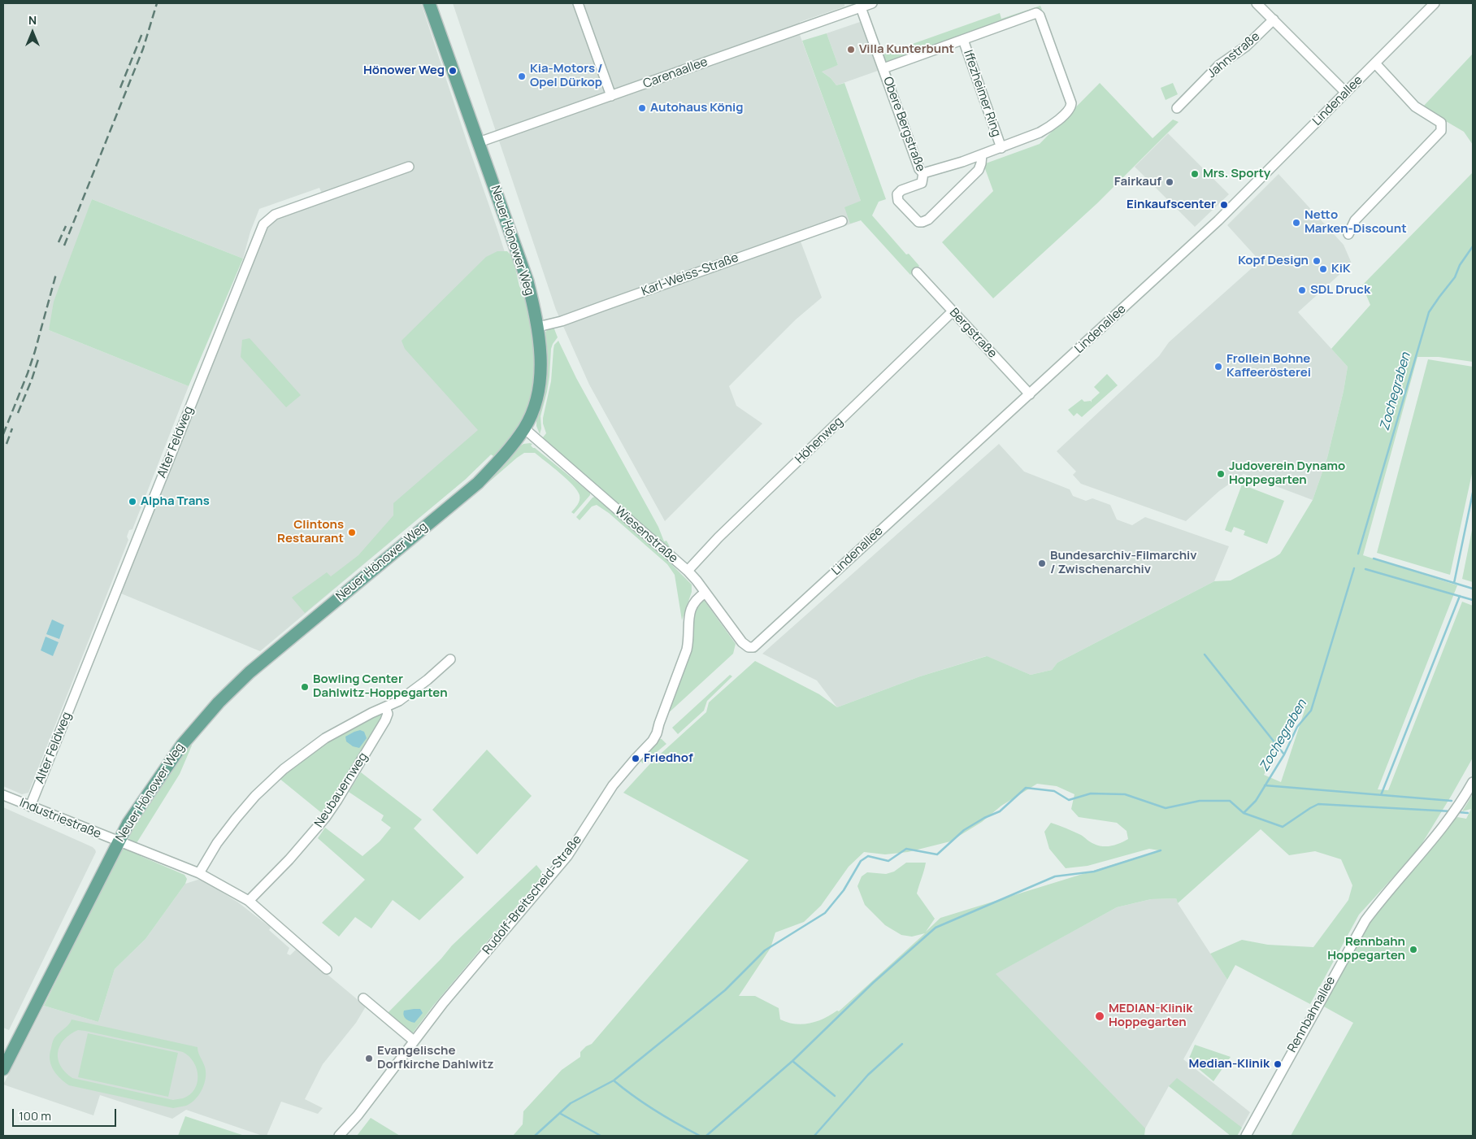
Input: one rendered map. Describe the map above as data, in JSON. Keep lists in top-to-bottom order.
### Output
{
  "streets": {
    "main road": ["Neuer Hönower Weg"],
    "street": [
      "Jahnstraße",
      "Carenaallee",
      "Iffezheimer Ring",
      "Lindenallee",
      "Obere Bergstraße",
      "Karl-Weiss-Straße",
      "Bergstraße",
      "Höhenweg",
      "Alter Feldweg",
      "Wiesenstraße",
      "Neubauernweg",
      "Industriestraße",
      "Rudolf-Breitscheid-Straße",
      "Rennbahnallee"
    ]
  },
  "crossings": [
    ["Carenaallee", "Obere Bergstraße"],
    ["Carenaallee", "Neuer Hönower Weg"],
    ["Iffezheimer Ring", "Obere Bergstraße"],
    ["Lindenallee", "Bergstraße"],
    ["Lindenallee", "Wiesenstraße"],
    ["Neuer Hönower Weg", "Karl-Weiss-Straße"],
    ["Neuer Hönower Weg", "Wiesenstraße"],
    ["Neuer Hönower Weg", "Industriestraße"],
    ["Bergstraße", "Höhenweg"],
    ["Höhenweg", "Wiesenstraße"],
    ["Alter Feldweg", "Industriestraße"],
    ["Wiesenstraße", "Rudolf-Breitscheid-Straße"],
    ["Neubauernweg", "Industriestraße"]
  ],
  "water": ["Zochegraben"],
  "places": [
    "Villa Kunterbunt",
    "Hönower Weg",
    "Kia-Motors / Opel Dürkop",
    "Autohaus König",
    "Mrs. Sporty",
    "Fairkauf",
    "Einkaufscenter",
    "Netto Marken-Discount",
    "Kopf Design",
    "KiK",
    "SDL Druck",
    "Frollein Bohne Kaffeerösterei",
    "Judoverein Dynamo Hoppegarten",
    "Alpha Trans",
    "Clintons Restaurant",
    "Bundesarchiv-Filmarchiv / Zwischenarchiv",
    "Bowling Center Dahlwitz-Hoppegarten",
    "Friedhof",
    "Rennbahn Hoppegarten",
    "MEDIAN-Klinik Hoppegarten",
    "Evangelische Dorfkirche Dahlwitz",
    "Median-Klinik"
  ],
  "scale_bar": "100 m",
  "north": "top"
}
